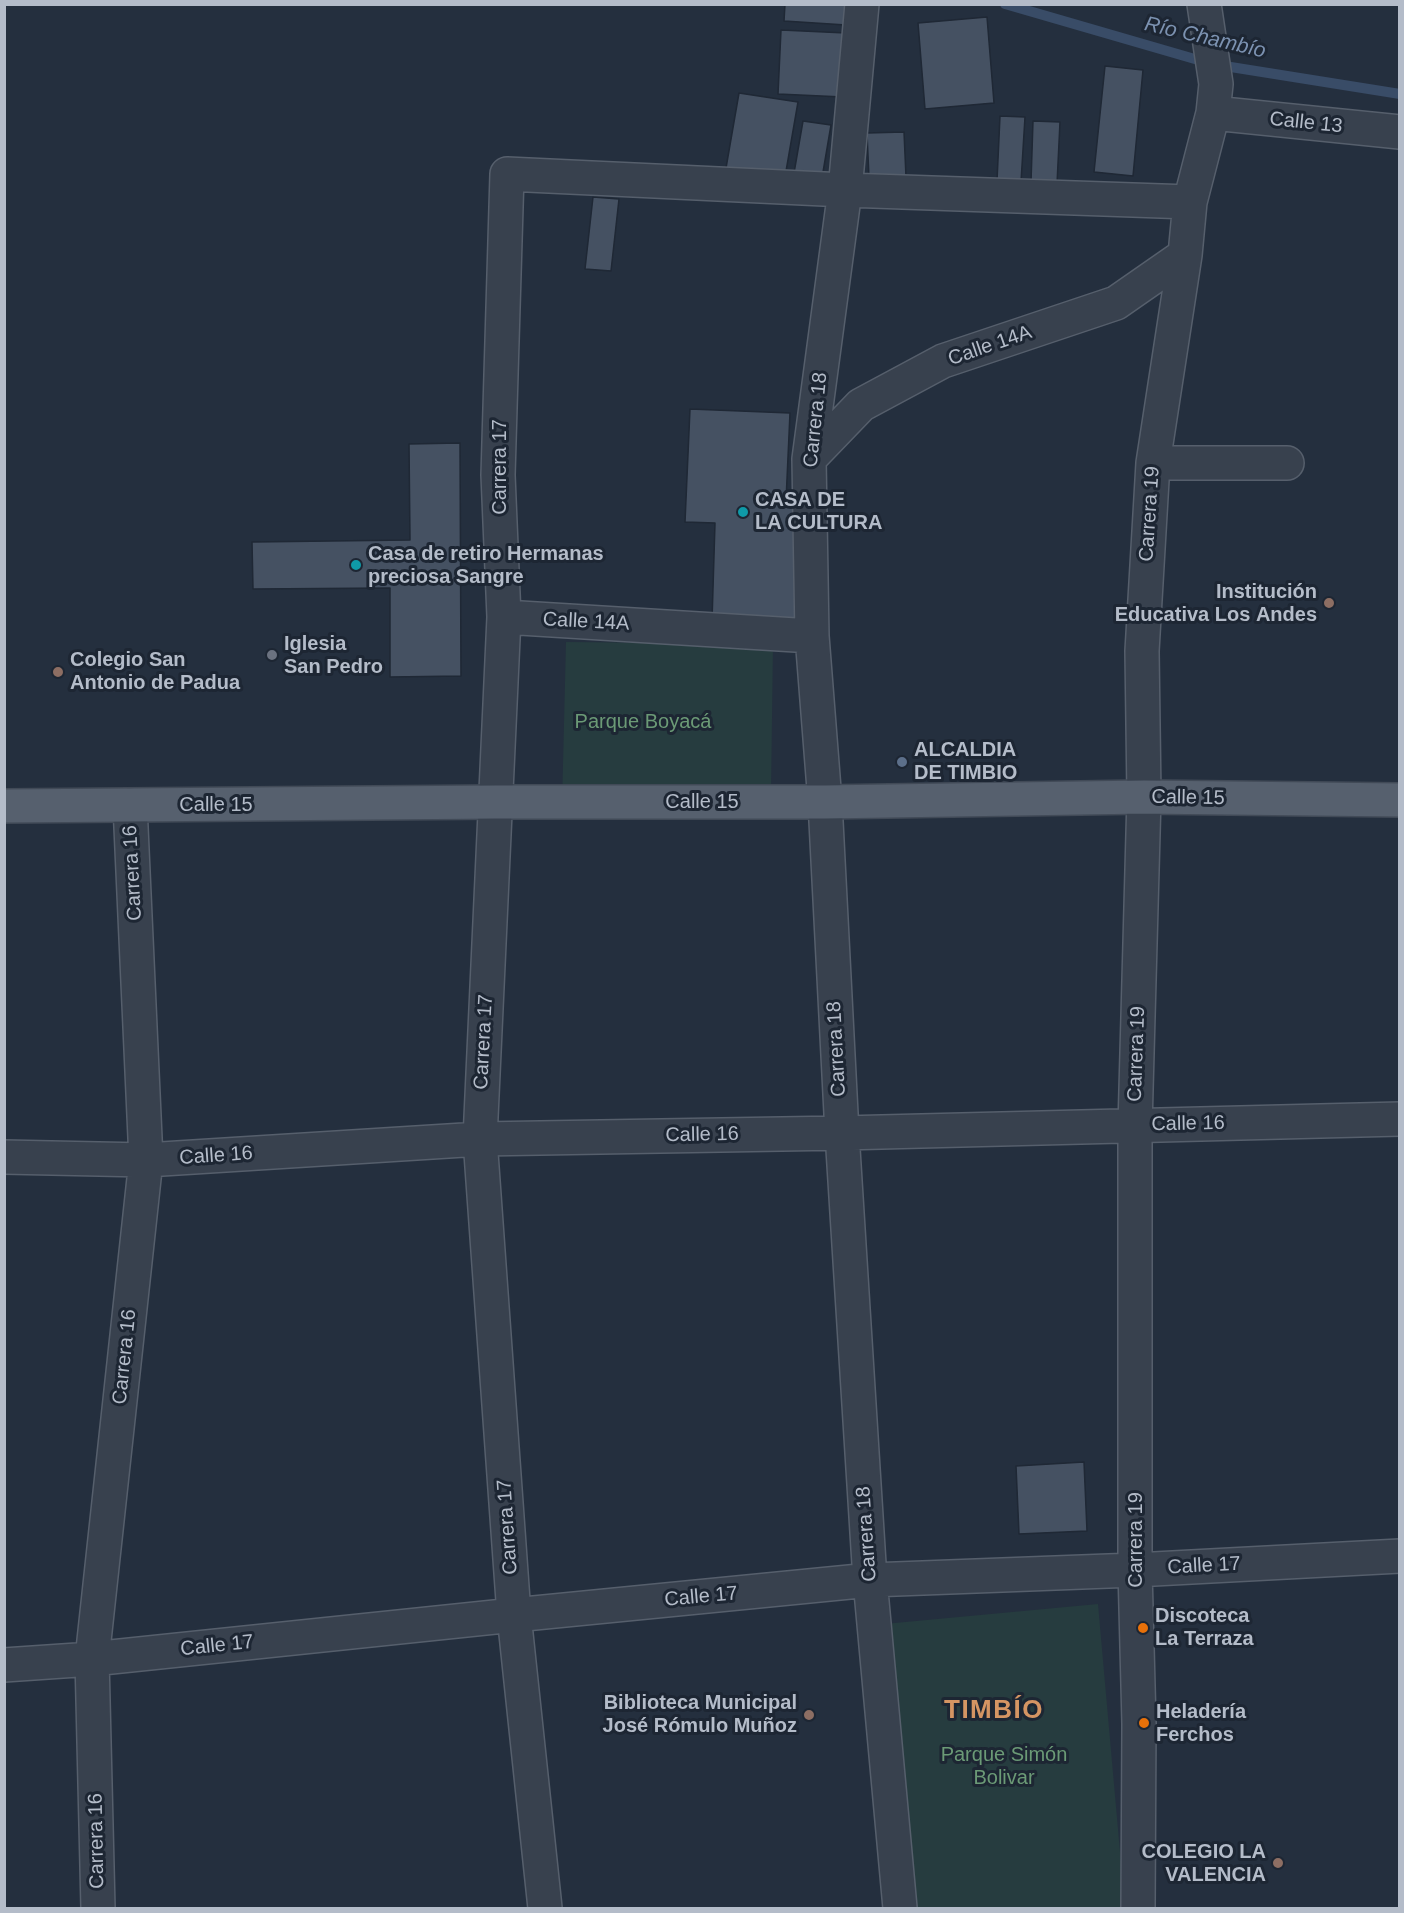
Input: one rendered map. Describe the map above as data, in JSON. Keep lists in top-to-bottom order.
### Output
{
  "streets": {
    "main road": ["Calle 15"],
    "street": [
      "Calle 13",
      "Calle 14A",
      "Carrera 18",
      "Carrera 17",
      "Carrera 19",
      "Carrera 16",
      "Calle 16",
      "Calle 17"
    ]
  },
  "crossings": [
    ["Calle 13", "Carrera 19"],
    ["Calle 14A", "Carrera 18"],
    ["Calle 14A", "Carrera 17"],
    ["Calle 14A", "Carrera 19"],
    ["Carrera 18", "Carrera 17"],
    ["Carrera 18", "Calle 15"],
    ["Carrera 18", "Calle 16"],
    ["Carrera 18", "Calle 17"],
    ["Carrera 17", "Calle 15"],
    ["Carrera 17", "Calle 16"],
    ["Carrera 17", "Calle 17"],
    ["Carrera 19", "Calle 15"],
    ["Carrera 19", "Calle 16"],
    ["Carrera 19", "Calle 17"],
    ["Calle 15", "Carrera 16"],
    ["Carrera 16", "Calle 16"],
    ["Carrera 16", "Calle 17"]
  ],
  "districts": ["TIMBÍO"],
  "water": ["Río Chambío"],
  "parks": ["Parque Boyacá", "Parque Simón Bolivar"],
  "places": [
    "CASA DE LA CULTURA",
    "Casa de retiro Hermanas preciosa Sangre",
    "Institución Educativa Los Andes",
    "Iglesia San Pedro",
    "Colegio San Antonio de Padua",
    "ALCALDIA DE TIMBIO",
    "Discoteca La Terraza",
    "Biblioteca Municipal José Rómulo Muñoz",
    "Heladería Ferchos",
    "COLEGIO LA VALENCIA"
  ]
}
